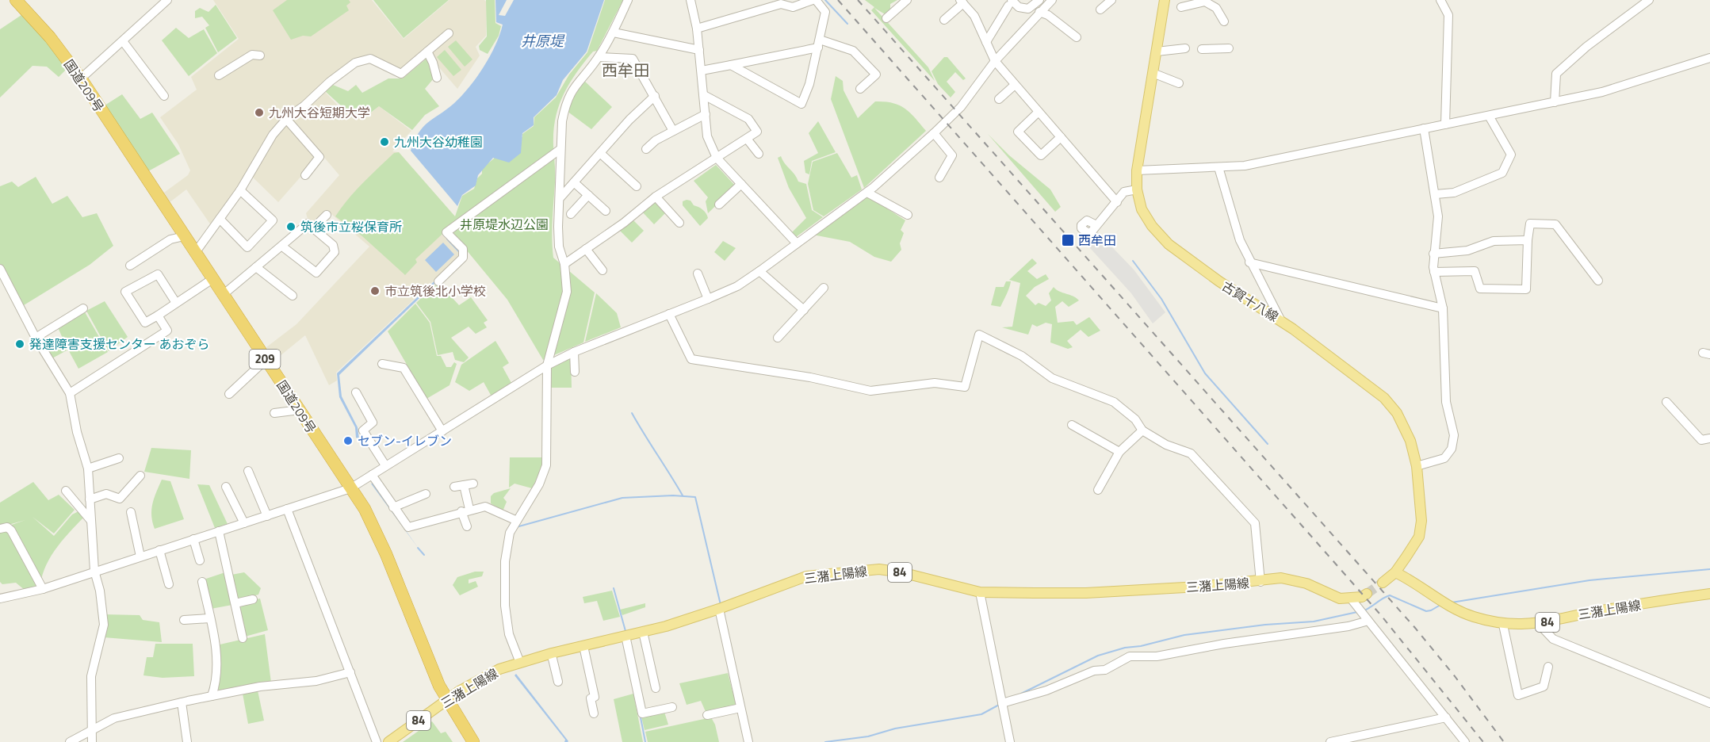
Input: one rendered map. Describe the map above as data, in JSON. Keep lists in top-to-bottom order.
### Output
{
  "streets": {
    "highway": ["国道209号", "209"],
    "main road": ["古賀十八線", "84", "三潴上陽線"]
  },
  "crossings": [
    ["国道209号", "三潴上陽線"],
    ["古賀十八線", "三潴上陽線"]
  ],
  "districts": ["西牟田"],
  "water": ["井原堤"],
  "parks": ["井原堤水辺公園"],
  "places": {
    "other": [
      "九州大谷短期大学",
      "九州大谷幼稚園",
      "筑後市立桜保育所",
      "市立筑後北小学校",
      "発達障害支援センター あおぞら",
      "セブン-イレブン"
    ],
    "transit": ["西牟田"]
  }
}
